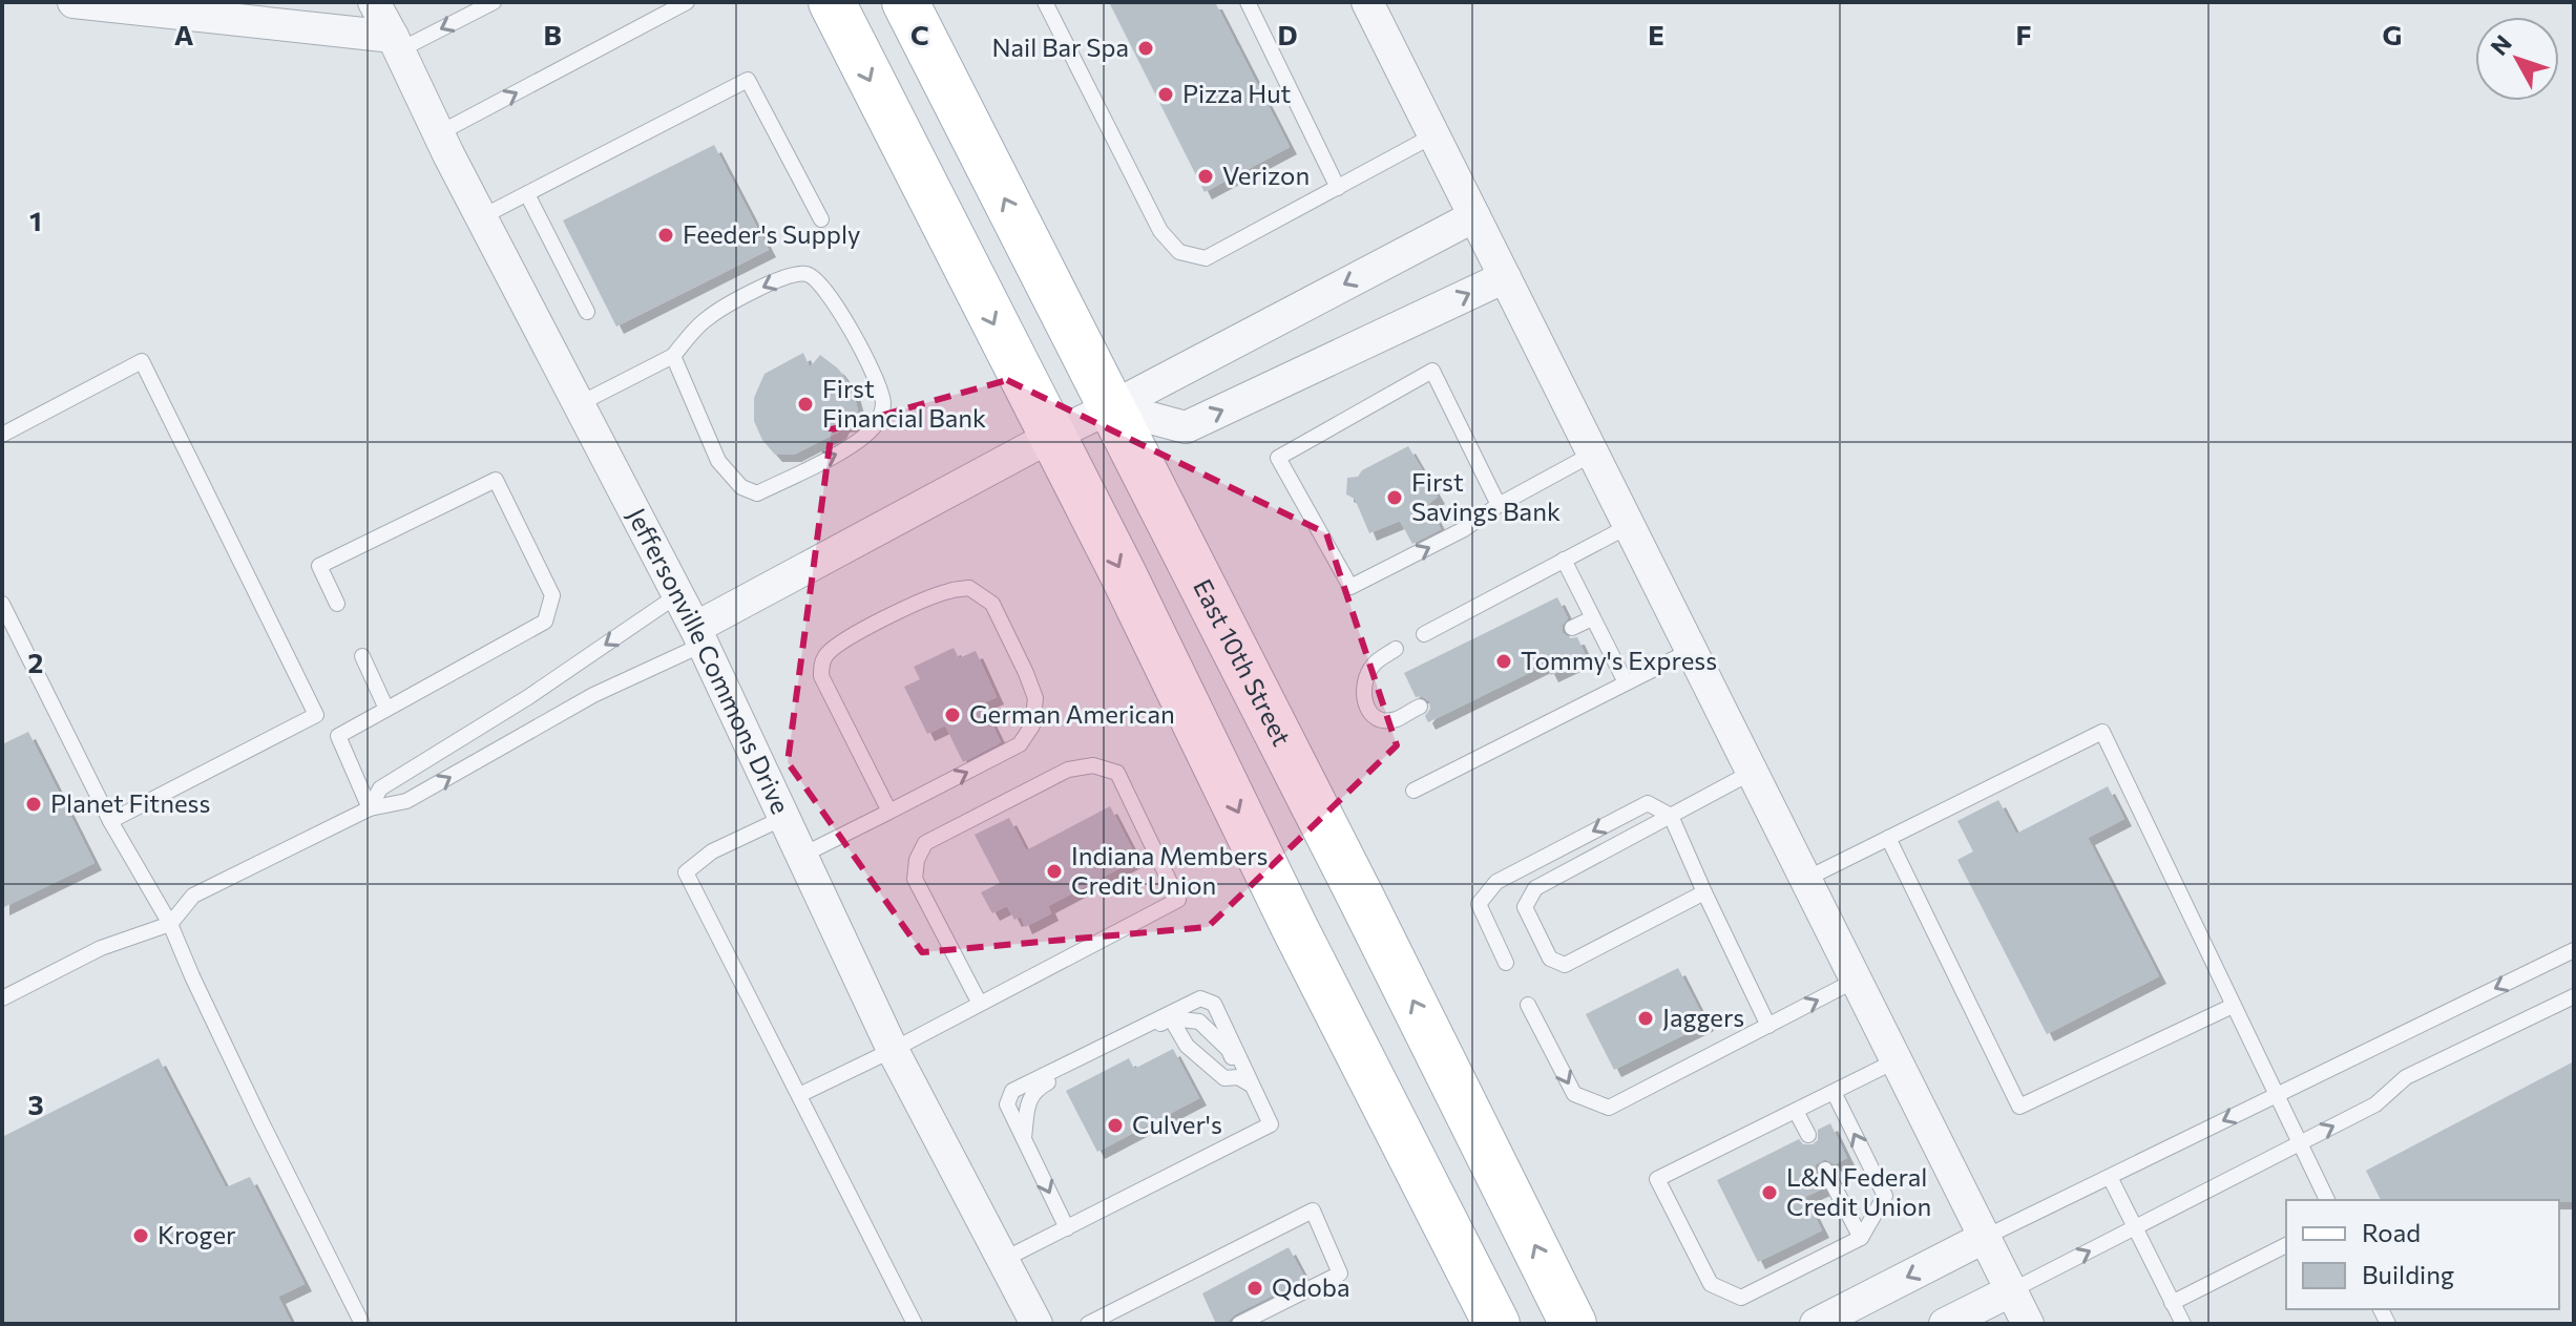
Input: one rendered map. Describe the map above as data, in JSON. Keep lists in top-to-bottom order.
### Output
{
  "streets": {
    "main road": ["East 10th Street"],
    "street": ["Jeffersonville Commons Drive"]
  },
  "places": [
    "Nail Bar Spa",
    "Pizza Hut",
    "Verizon",
    "Feeder's Supply",
    "First Financial Bank",
    "First Savings Bank",
    "Tommy's Express",
    "German American",
    "Planet Fitness",
    "Indiana Members Credit Union",
    "Jaggers",
    "Culver's",
    "L&N Federal Credit Union",
    "Kroger",
    "Qdoba"
  ],
  "legend": ["Road", "Building"],
  "north": "top left",
  "grid": {
    "columns": [
      "A",
      "B",
      "C",
      "D",
      "E",
      "F",
      "G"
    ],
    "rows": ["1", "2", "3"]
  }
}
